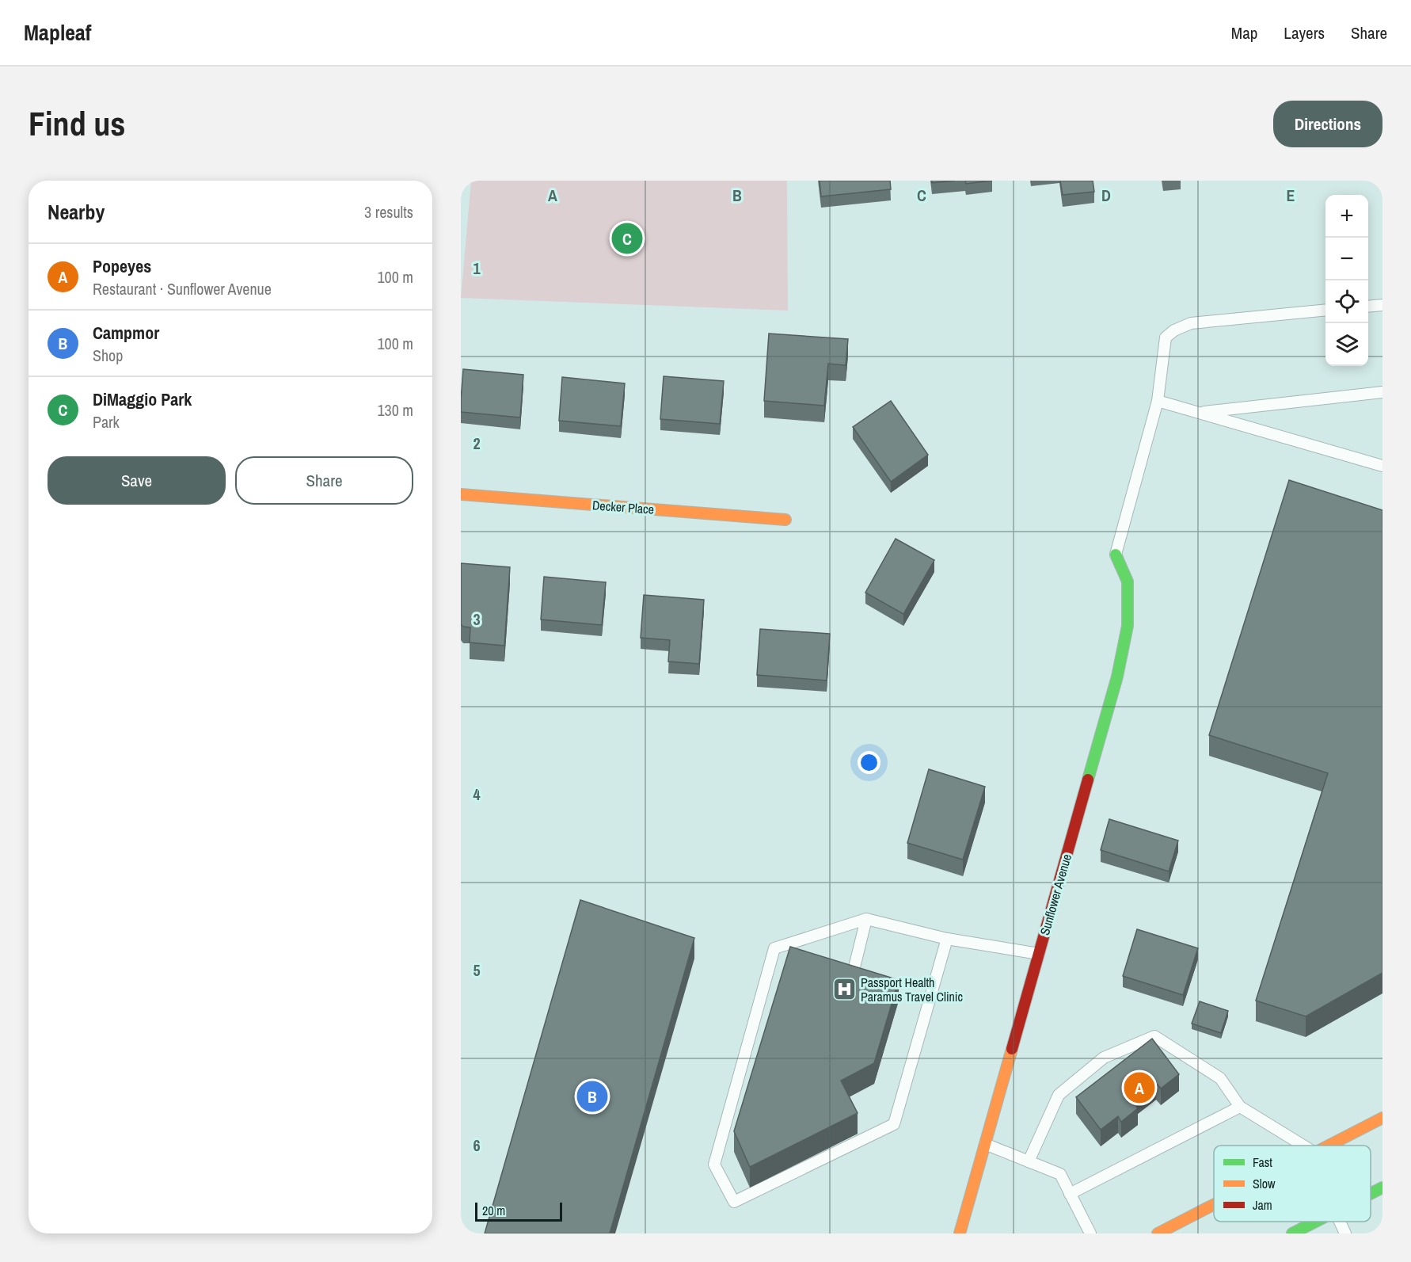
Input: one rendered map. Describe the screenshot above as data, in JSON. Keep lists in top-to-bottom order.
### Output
{
  "streets": {
    "main road": ["Decker Place", "Sunflower Avenue"]
  },
  "places": {
    "hospital": ["Passport Health Paramus Travel Clinic"]
  },
  "legend": ["Fast", "Slow", "Jam"],
  "scale_bar": "20 m",
  "page": {
    "header": "Mapleaf",
    "nav": ["Map", "Layers", "Share"],
    "buttons": [
      "Directions",
      ["Save", "Share"]
    ],
    "title": "Find us",
    "heading": ["Nearby", "3 results"],
    "map_buttons": ["+", "−"],
    "pins": ["C", "A", "B"],
    "list": [
      {
        "mark": "A",
        "name": "Popeyes",
        "note": "Restaurant · Sunflower Avenue",
        "value": "100 m"
      },
      {
        "mark": "B",
        "name": "Campmor",
        "note": "Shop",
        "value": "100 m"
      },
      {
        "mark": "C",
        "name": "DiMaggio Park",
        "note": "Park",
        "value": "130 m"
      }
    ],
    "scale": "20 m"
  },
  "grid": {
    "columns": [
      "A",
      "B",
      "C",
      "D",
      "E"
    ],
    "rows": [
      "1",
      "2",
      "3",
      "4",
      "5",
      "6"
    ]
  }
}
